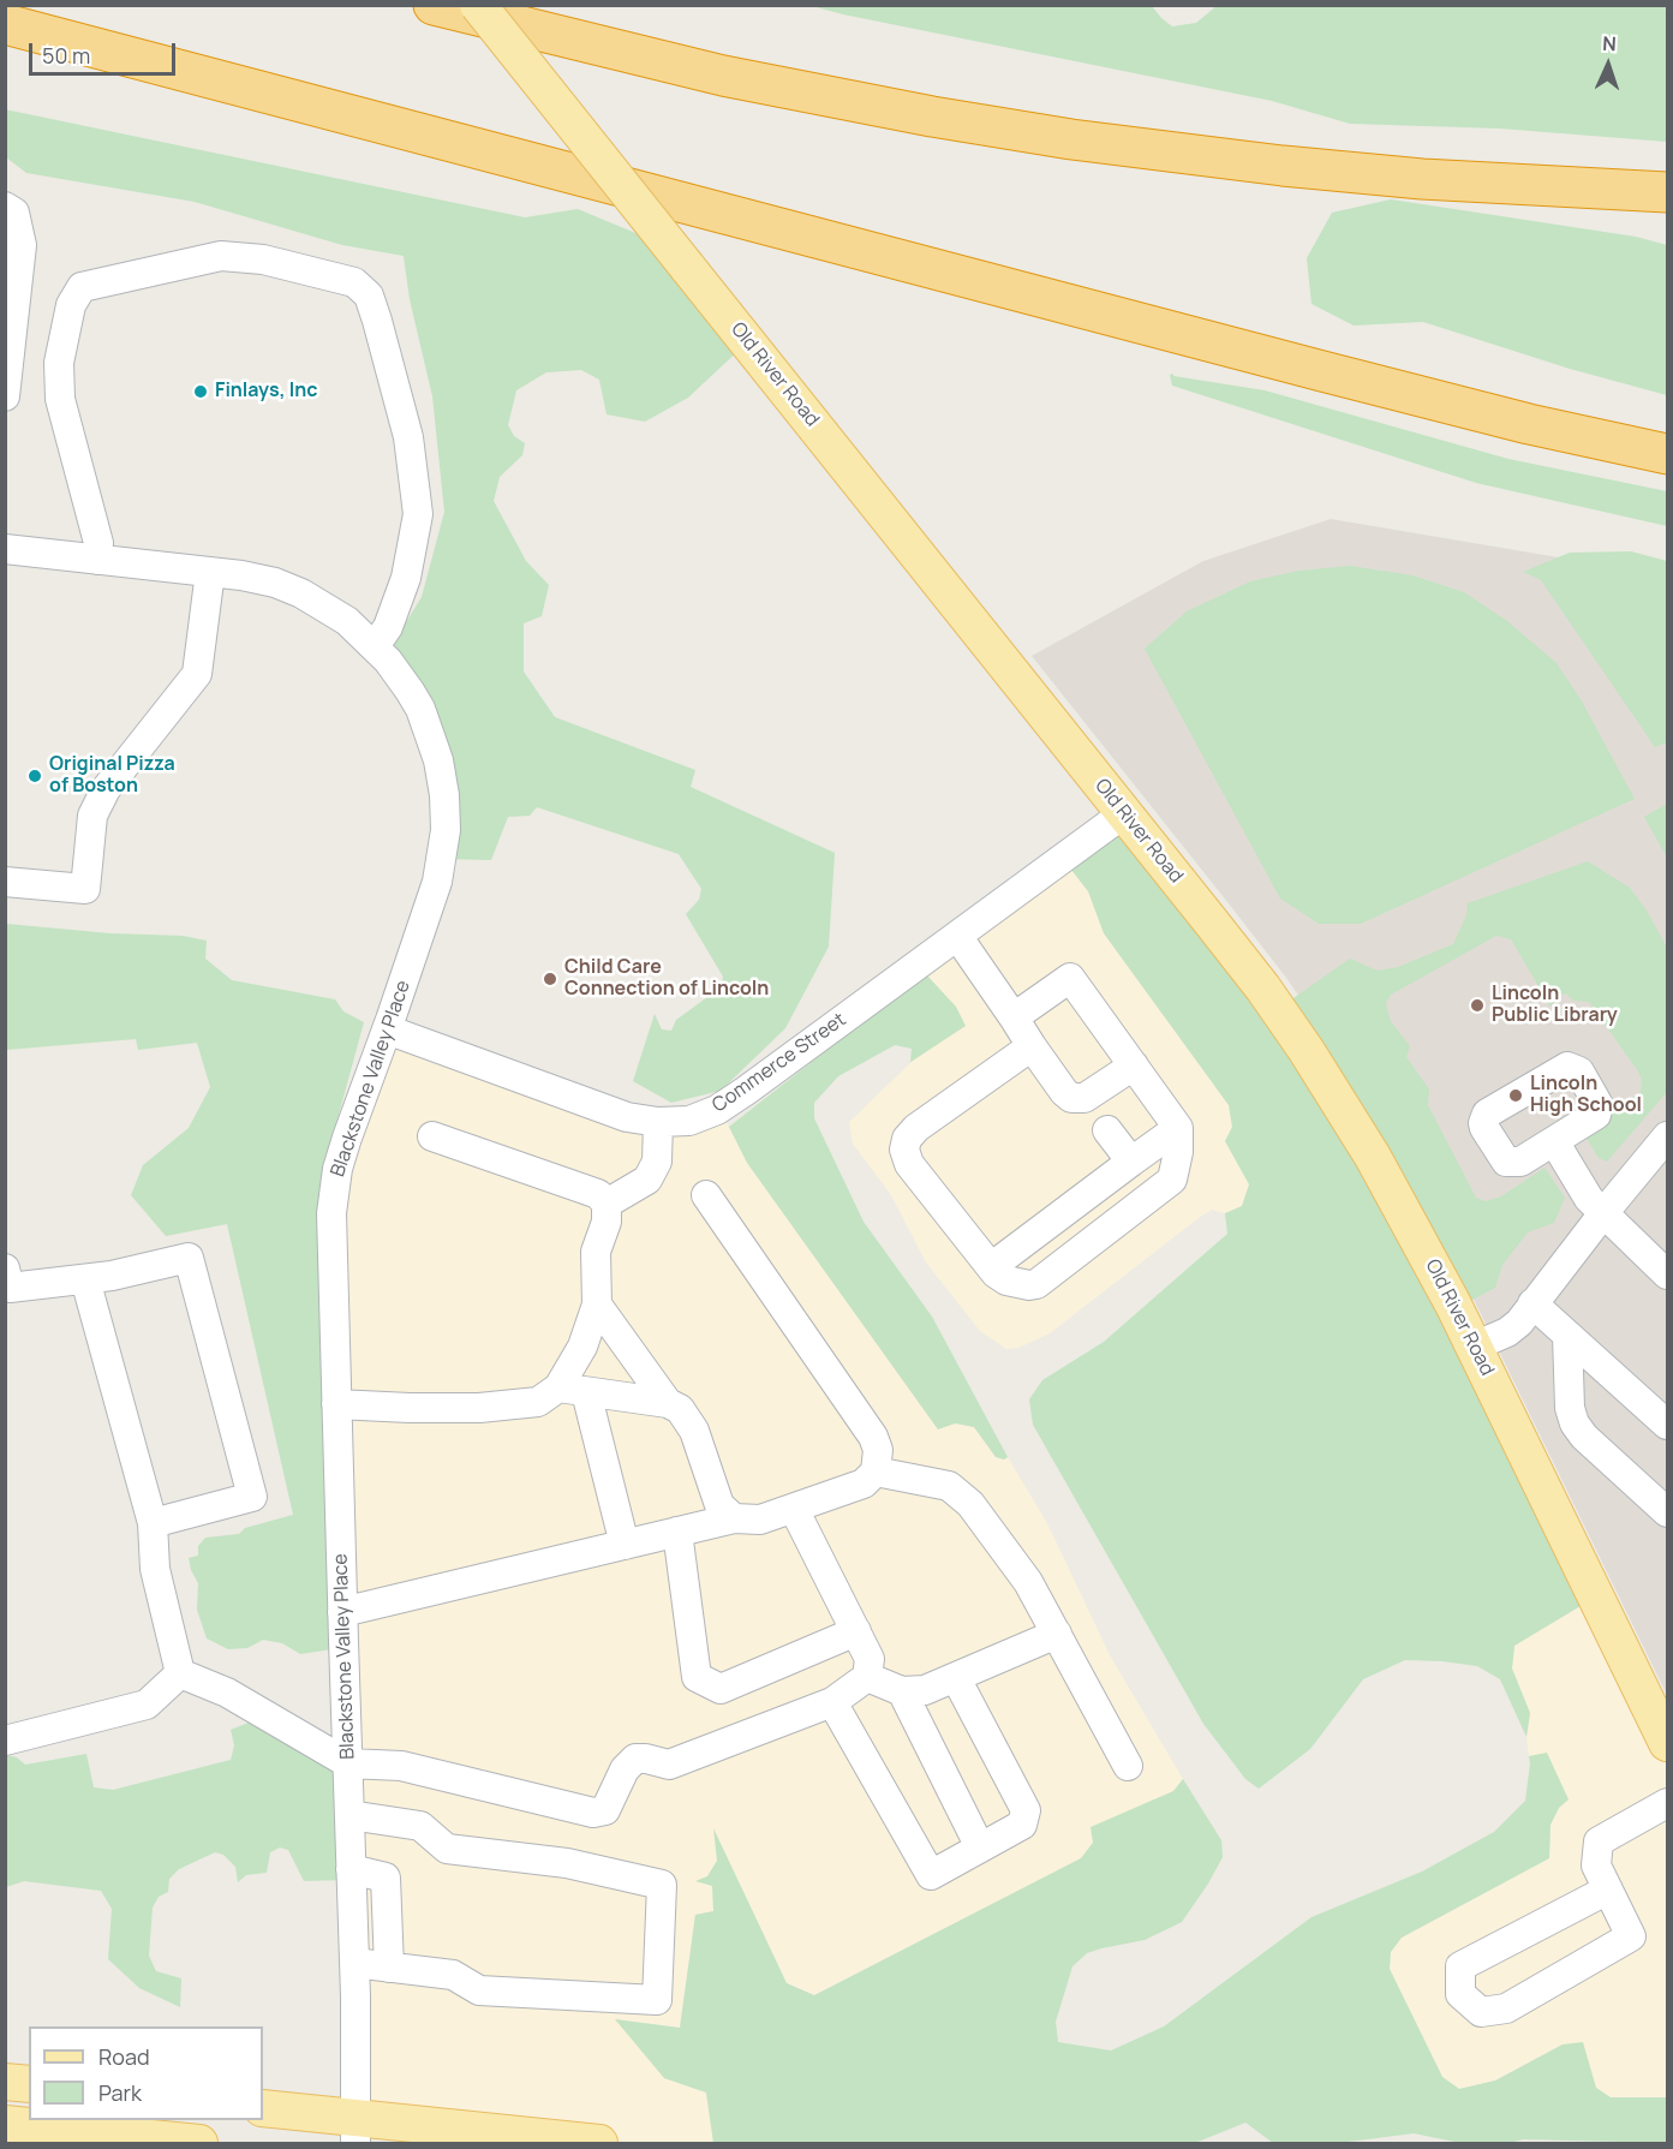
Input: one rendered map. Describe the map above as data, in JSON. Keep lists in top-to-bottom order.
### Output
{
  "streets": {
    "main road": ["Old River Road"],
    "street": ["Commerce Street", "Blackstone Valley Place"]
  },
  "crossings": [
    ["Old River Road", "Commerce Street"],
    ["Commerce Street", "Blackstone Valley Place"]
  ],
  "places": [
    "Finlays, Inc",
    "Original Pizza of Boston",
    "Child Care Connection of Lincoln",
    "Lincoln Public Library",
    "Lincoln High School"
  ],
  "legend": ["Road", "Park"],
  "scale_bar": "50 m",
  "north": "top"
}
